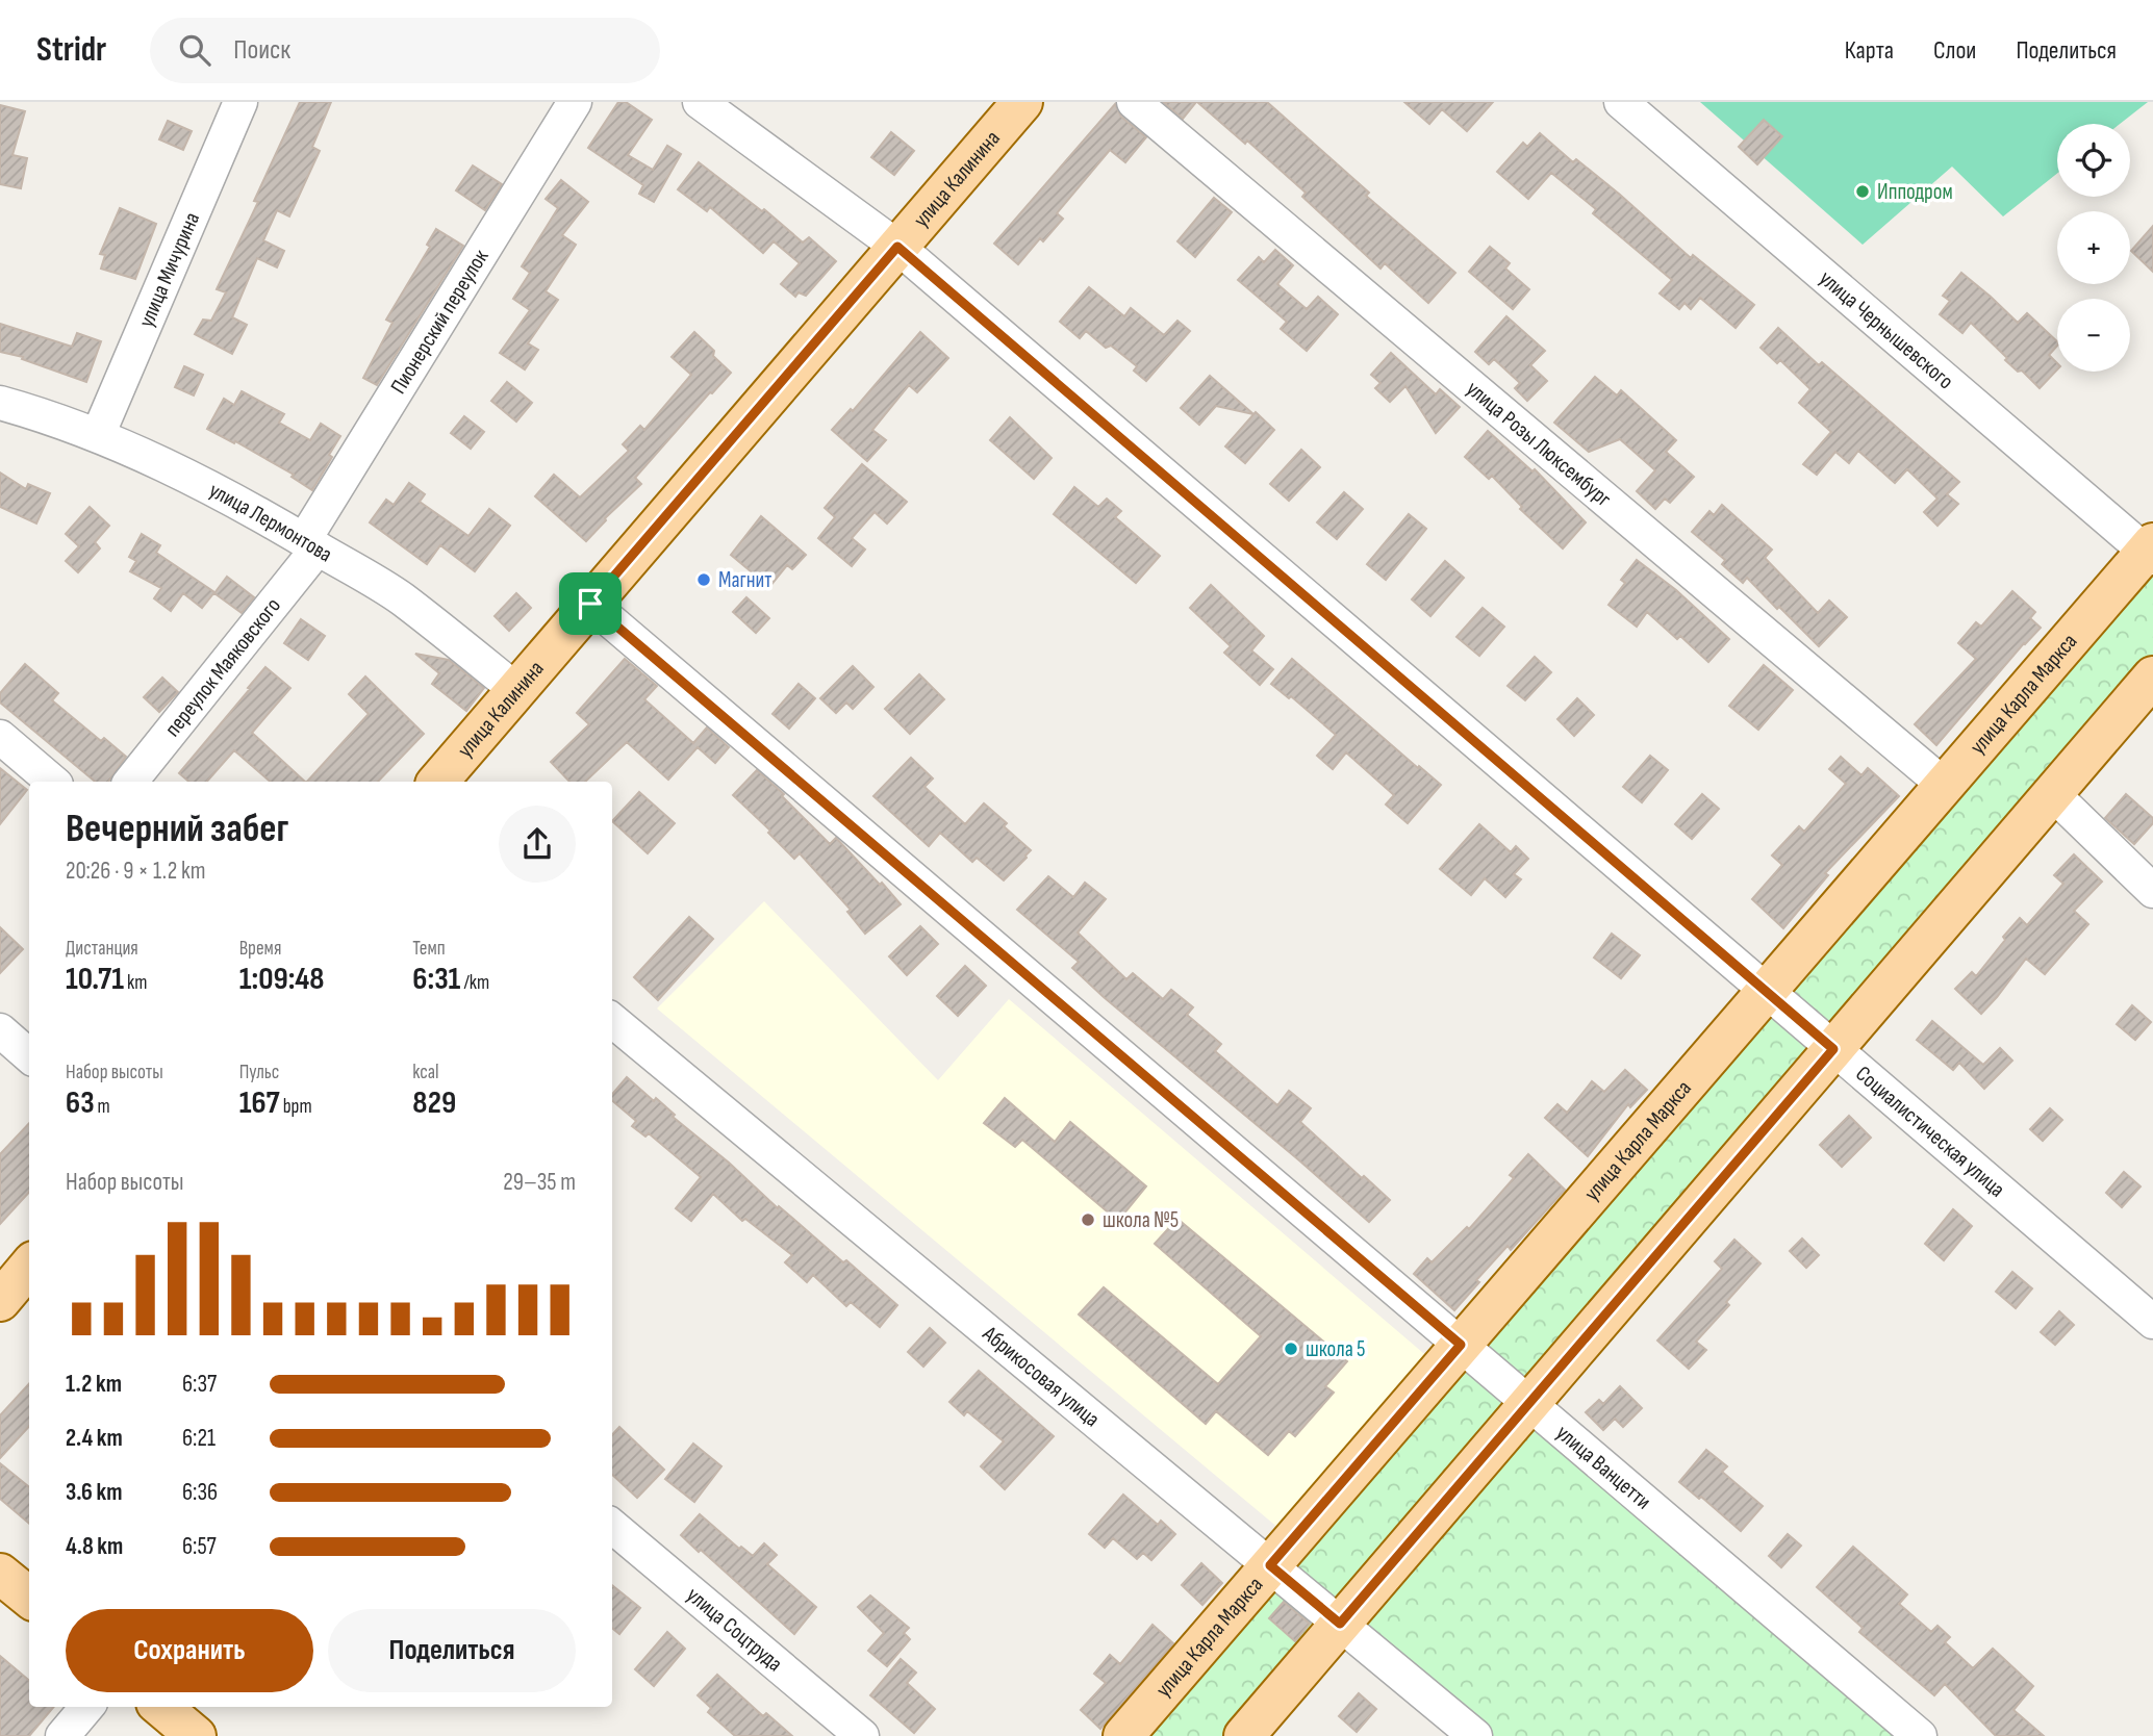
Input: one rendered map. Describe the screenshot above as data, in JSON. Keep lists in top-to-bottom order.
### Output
{
  "streets": {
    "main road": ["улица Калинина", "улица Карла Маркса"],
    "street": [
      "улица Мичурина",
      "Пионерский переулок",
      "улица Чернышевского",
      "улица Розы Люксембург",
      "улица Лермонтова",
      "переулок Маяковского",
      "Социалистическая улица",
      "Абрикосовая улица",
      "улица Ванцетти",
      "улица Соцтруда"
    ]
  },
  "crossings": [
    ["улица Калинина", "улица Лермонтова"],
    ["улица Калинина", "Социалистическая улица"],
    ["улица Калинина", "улица Ванцетти"],
    ["улица Мичурина", "улица Лермонтова"],
    ["Пионерский переулок", "улица Лермонтова"],
    ["Пионерский переулок", "переулок Маяковского"],
    ["улица Чернышевского", "улица Карла Маркса"],
    ["улица Розы Люксембург", "улица Карла Маркса"],
    ["улица Лермонтова", "переулок Маяковского"],
    ["улица Карла Маркса", "Социалистическая улица"],
    ["улица Карла Маркса", "Абрикосовая улица"],
    ["улица Карла Маркса", "улица Ванцетти"]
  ],
  "places": [
    "Ипподром",
    "Магнит",
    "школа №5",
    "школа 5"
  ],
  "page": {
    "header": "Stridr",
    "search": "Поиск",
    "nav": ["Карта", "Слои", "Поделиться"],
    "map_buttons": ["+", "−"],
    "heading": ["Вечерний забег", "20:26 · 9 × 1.2 km"],
    "stats": [
      ["Дистанция", "10.71 km"],
      ["Время", "1:09:48"],
      ["Темп", "6:31 /km"],
      ["Набор высоты", "63 m"],
      ["Пульс", "167 bpm"],
      ["kcal", "829"]
    ],
    "chart": ["Набор высоты", "29–35 m"],
    "list": [
      {
        "name": "1.2 km",
        "note": "6:37"
      },
      {
        "name": "2.4 km",
        "note": "6:21"
      },
      {
        "name": "3.6 km",
        "note": "6:36"
      },
      {
        "name": "4.8 km",
        "note": "6:57"
      }
    ],
    "buttons": ["Сохранить", "Поделиться"]
  }
}
